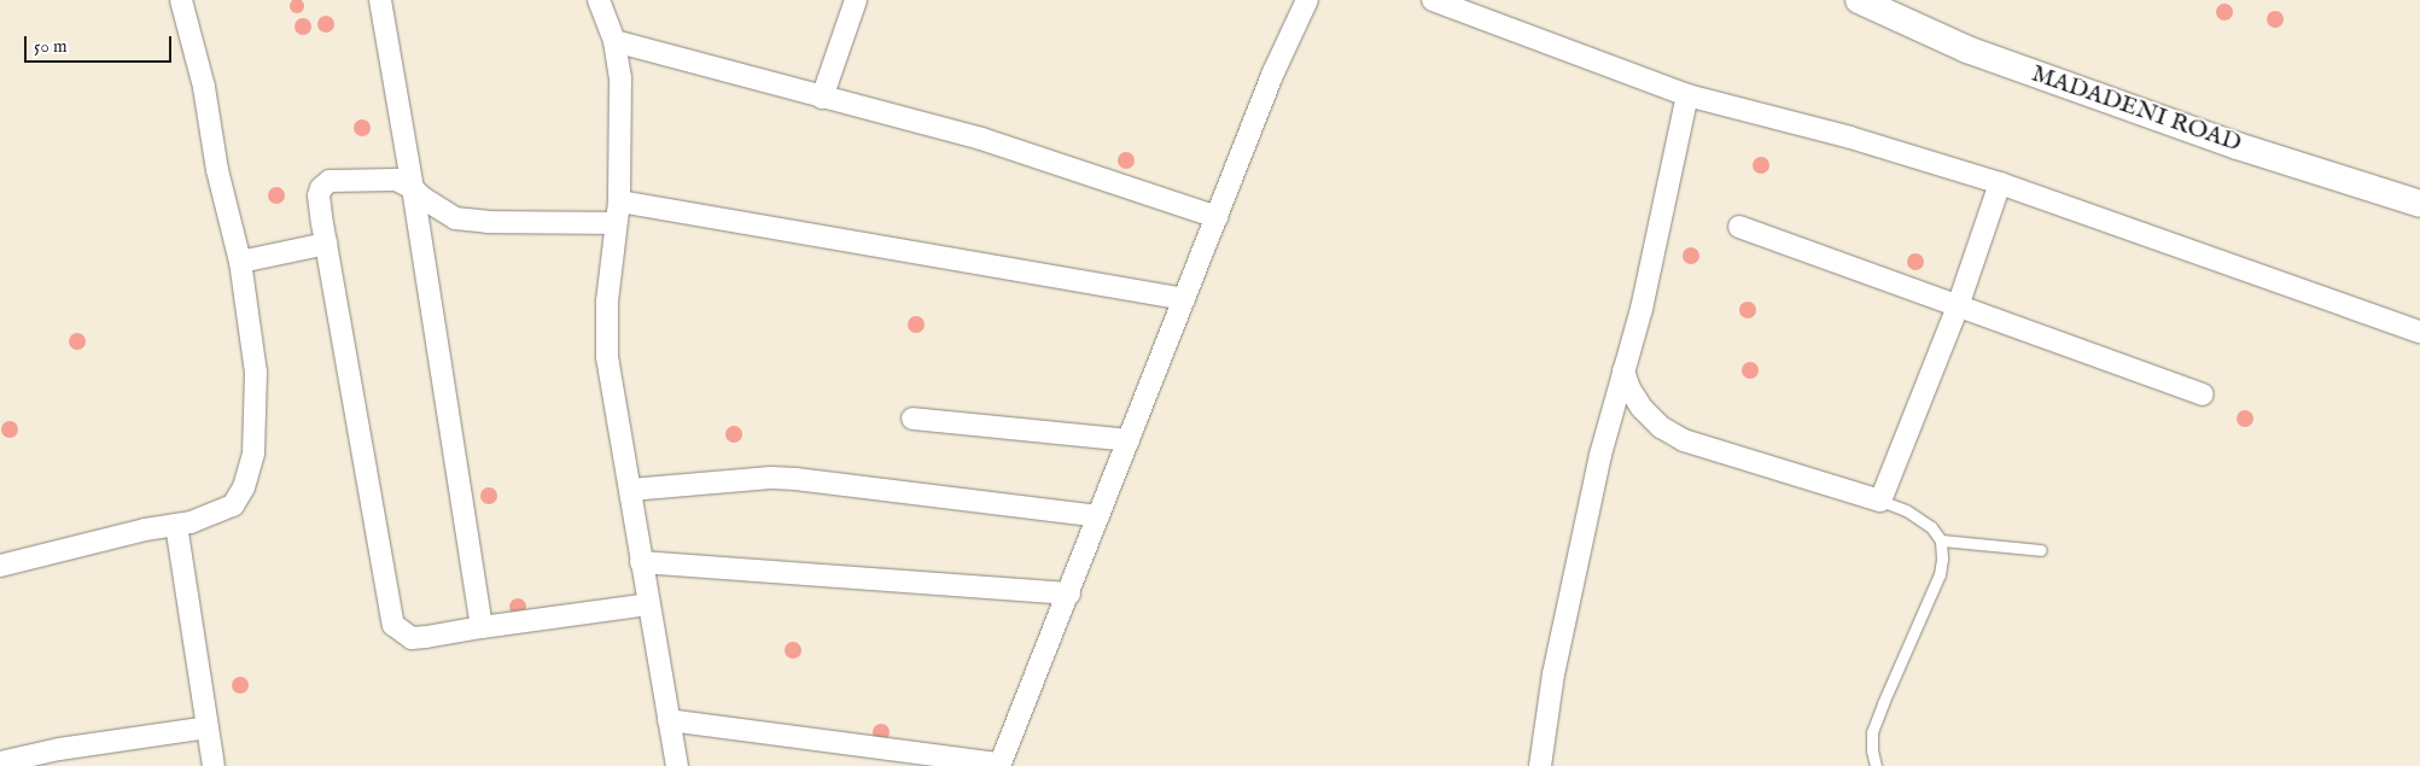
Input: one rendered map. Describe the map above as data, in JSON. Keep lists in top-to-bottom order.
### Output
{
  "streets": {
    "street": ["MADADENI ROAD"]
  },
  "scale_bar": "50 m"
}
